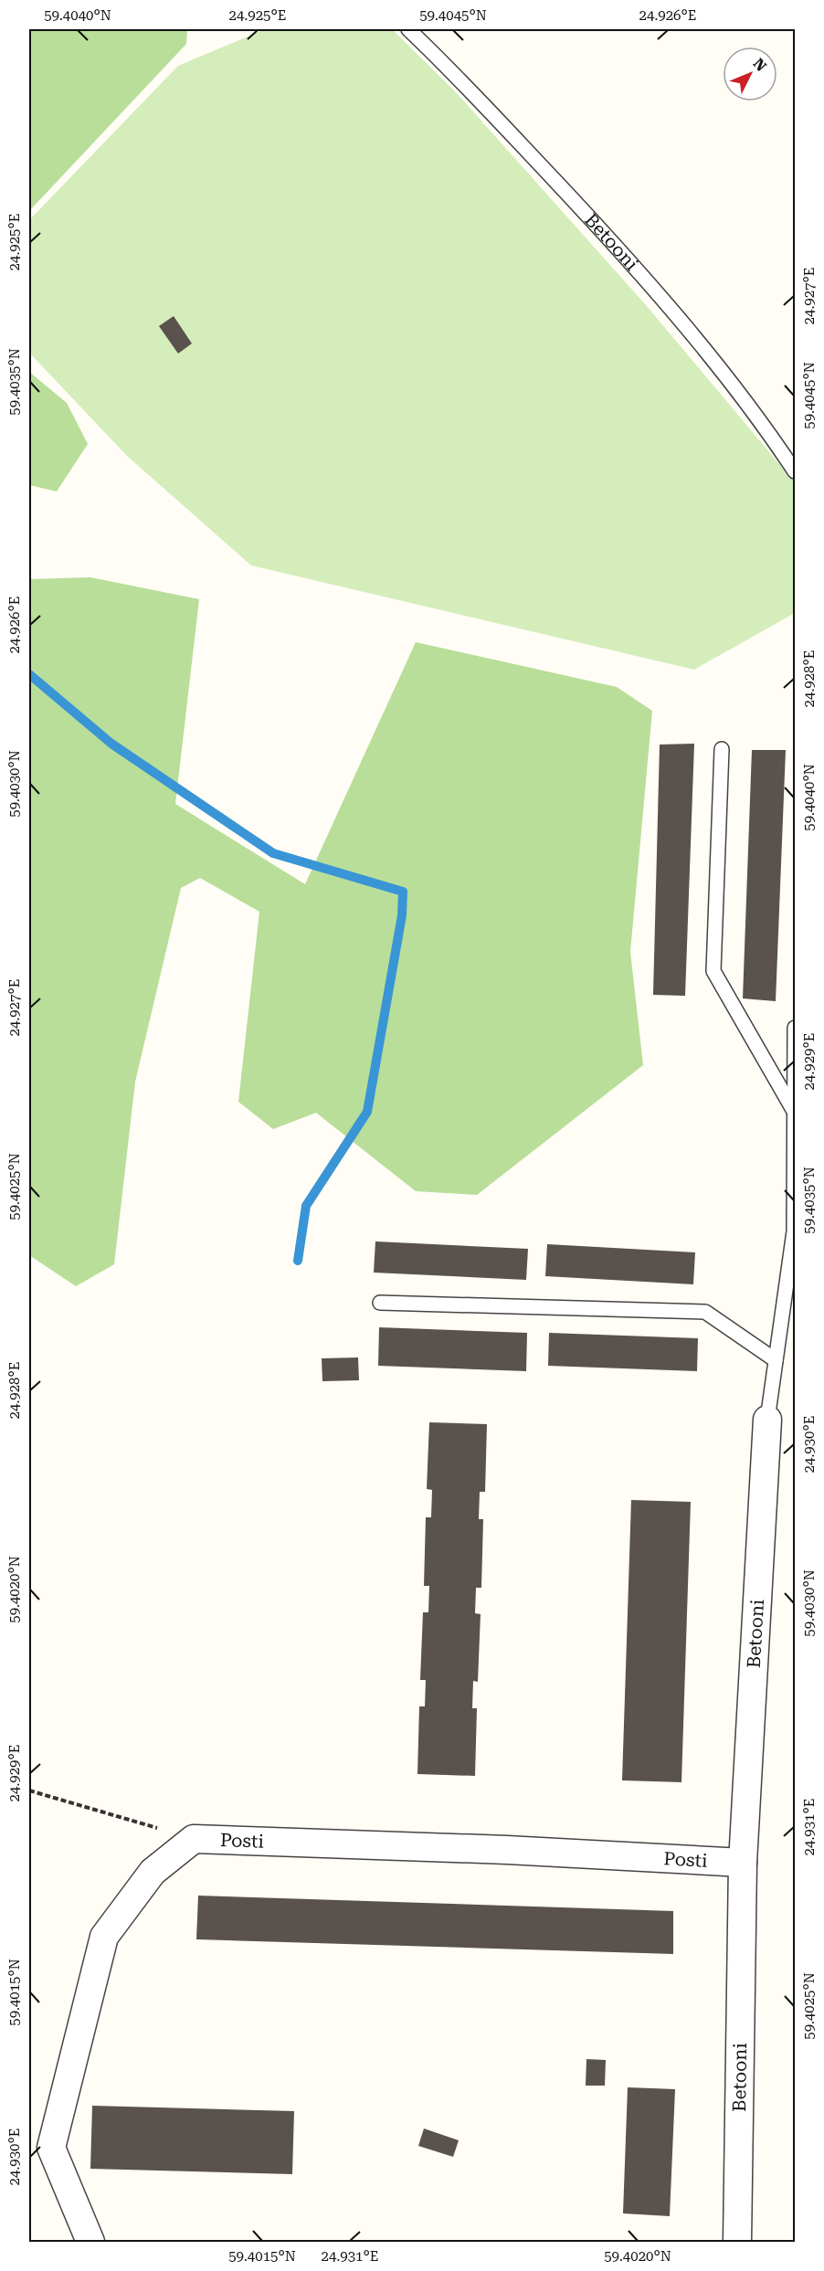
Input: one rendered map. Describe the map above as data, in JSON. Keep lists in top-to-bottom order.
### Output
{
  "streets": {
    "street": ["Betooni", "Posti"]
  },
  "crossings": [
    ["Betooni", "Posti"]
  ],
  "north": "top right",
  "coordinates": [
    "59.4040°N",
    "24.925°E",
    "59.4045°N",
    "24.926°E",
    "24.927°E",
    "59.4035°N",
    "24.928°E",
    "59.4030°N",
    "24.929°E",
    "59.4025°N",
    "24.930°E",
    "59.4020°N",
    "24.931°E",
    "59.4015°N"
  ]
}
